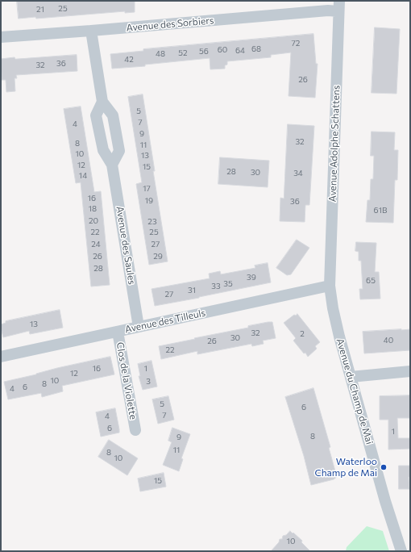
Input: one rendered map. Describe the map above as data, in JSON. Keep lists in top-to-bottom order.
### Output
{
  "streets": {
    "street": [
      "Avenue des Sorbiers",
      "Avenue Adolphe Schattens",
      "Avenue des Saules",
      "Avenue des Tilleuls",
      "Clos de la Violette",
      "Avenue du Champ de Mai"
    ]
  },
  "crossings": [
    ["Avenue des Sorbiers", "Avenue Adolphe Schattens"],
    ["Avenue Adolphe Schattens", "Avenue des Tilleuls"],
    ["Avenue Adolphe Schattens", "Avenue du Champ de Mai"],
    ["Avenue des Saules", "Avenue des Tilleuls"],
    ["Avenue des Tilleuls", "Clos de la Violette"],
    ["Avenue des Tilleuls", "Avenue du Champ de Mai"]
  ],
  "places": ["Waterloo Champ de Mai"],
  "house_numbers": [
    "25",
    "21",
    "72",
    "68",
    "60",
    "64",
    "56",
    "52",
    "48",
    "42",
    "36",
    "32",
    "26",
    "5",
    "7",
    "4",
    "9",
    "32",
    "8",
    "11",
    "10",
    "13",
    "12",
    "15",
    "28",
    "30",
    "34",
    "14",
    "17",
    "16",
    "19",
    "36",
    "18",
    "61B",
    "20",
    "23",
    "22",
    "25",
    "24",
    "27",
    "26",
    "29",
    "28",
    "39",
    "65",
    "35",
    "33",
    "31",
    "27",
    "13",
    "32",
    "2",
    "30",
    "40",
    "26",
    "22",
    "16",
    "1",
    "12",
    "10",
    "3",
    "8",
    "6",
    "4",
    "5",
    "6",
    "7",
    "4",
    "6",
    "1",
    "8",
    "9",
    "11",
    "8",
    "10",
    "15",
    "10"
  ]
}
